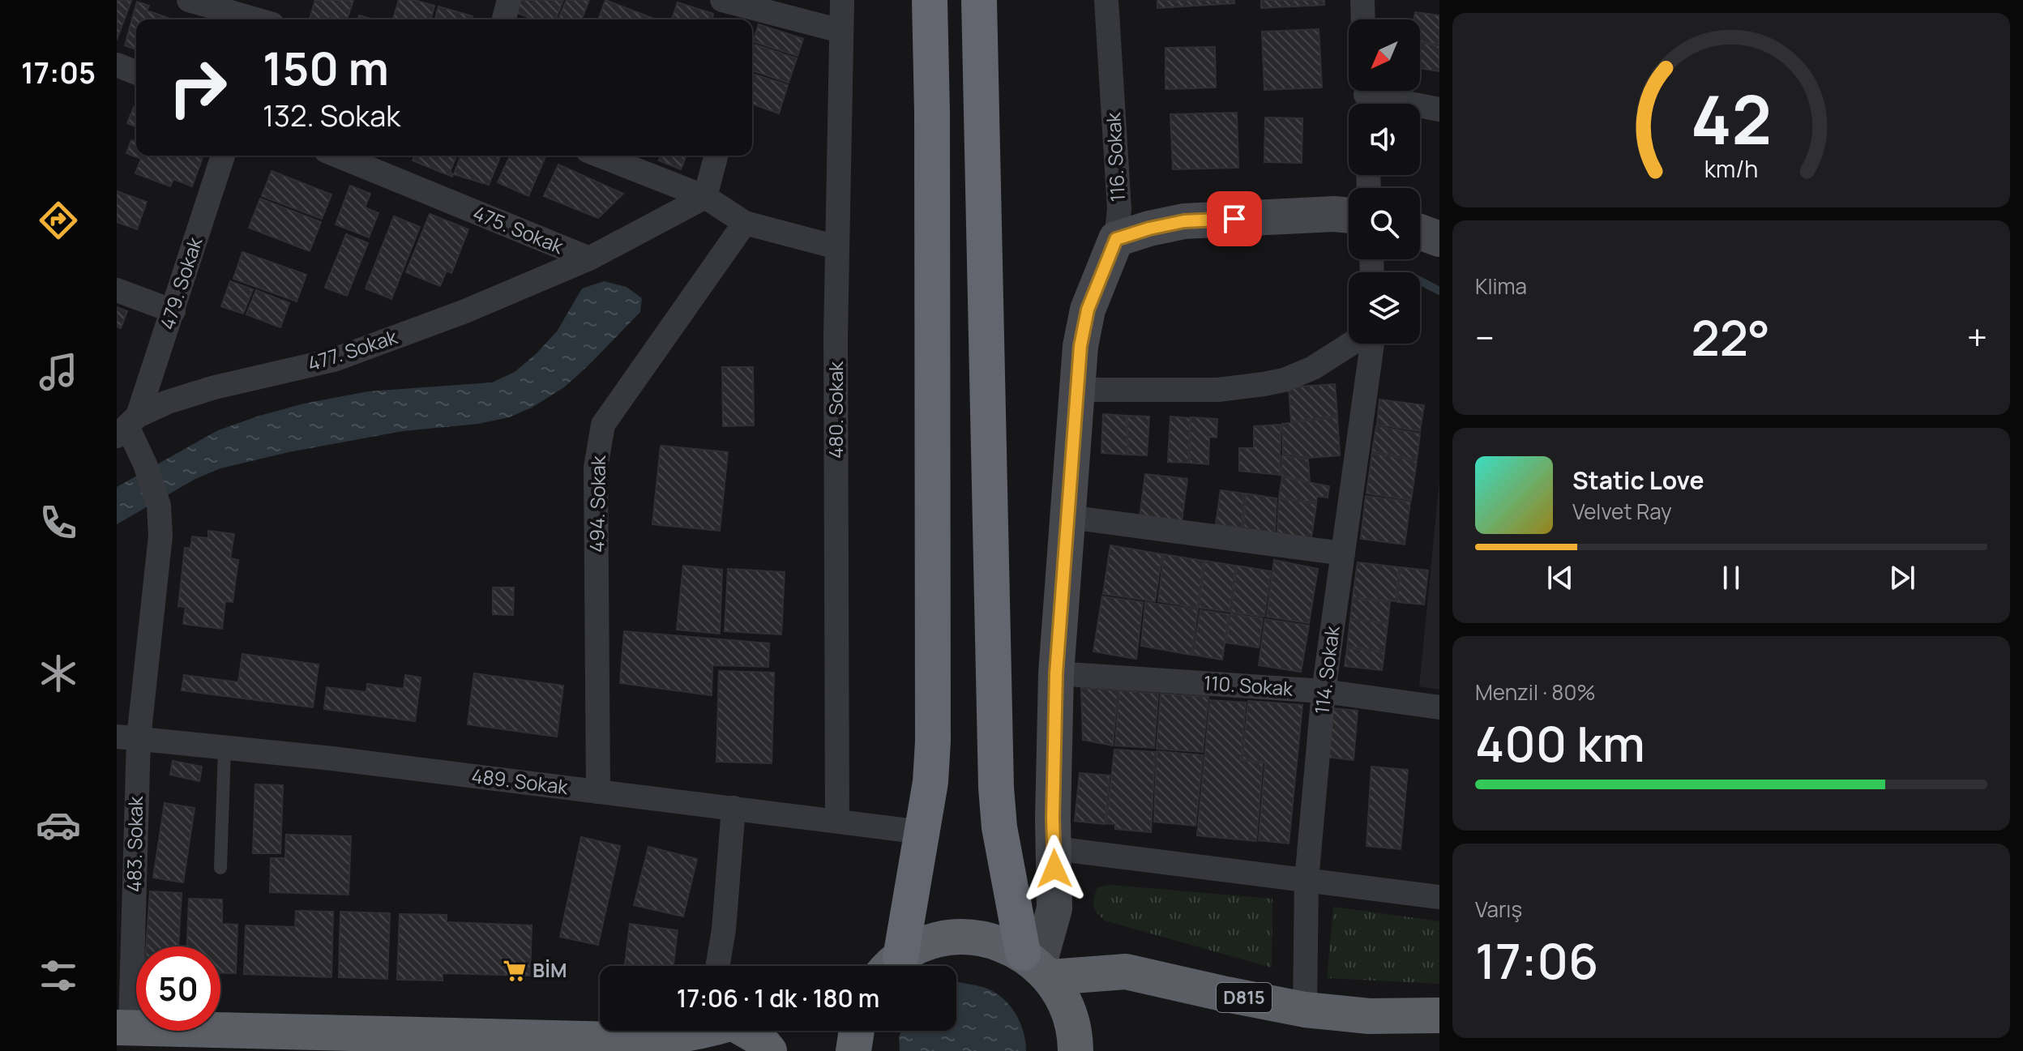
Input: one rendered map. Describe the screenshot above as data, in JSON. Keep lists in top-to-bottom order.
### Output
{
  "streets": {
    "highway": ["D815"],
    "main road": ["116. Sokak"],
    "street": [
      "475. Sokak",
      "479. Sokak",
      "477. Sokak",
      "480. Sokak",
      "494. Sokak",
      "114. Sokak",
      "110. Sokak",
      "489. Sokak",
      "483. Sokak"
    ]
  },
  "crossings": [
    ["116. Sokak", "110. Sokak"],
    ["116. Sokak", "D815"],
    ["475. Sokak", "477. Sokak"],
    ["479. Sokak", "477. Sokak"],
    ["479. Sokak", "483. Sokak"],
    ["477. Sokak", "483. Sokak"],
    ["480. Sokak", "489. Sokak"],
    ["494. Sokak", "489. Sokak"],
    ["114. Sokak", "110. Sokak"],
    ["114. Sokak", "D815"],
    ["489. Sokak", "483. Sokak"]
  ],
  "places": {
    "supermarket": ["BİM"]
  },
  "north": "bottom left",
  "page": {
    "tabs": "17:05",
    "turn": ["150 m", "132. Sokak"],
    "tile": [
      "Klima",
      ["Menzil · 80%", "400 km"],
      ["Varış", "17:06"]
    ],
    "heat": ["−", "22°", "+"],
    "song": ["Static Love", "Velvet Ray"],
    "limit": "50",
    "trip": "17:06 · 1 dk · 180 m",
    "gauge": ["42", "km/h"]
  }
}
